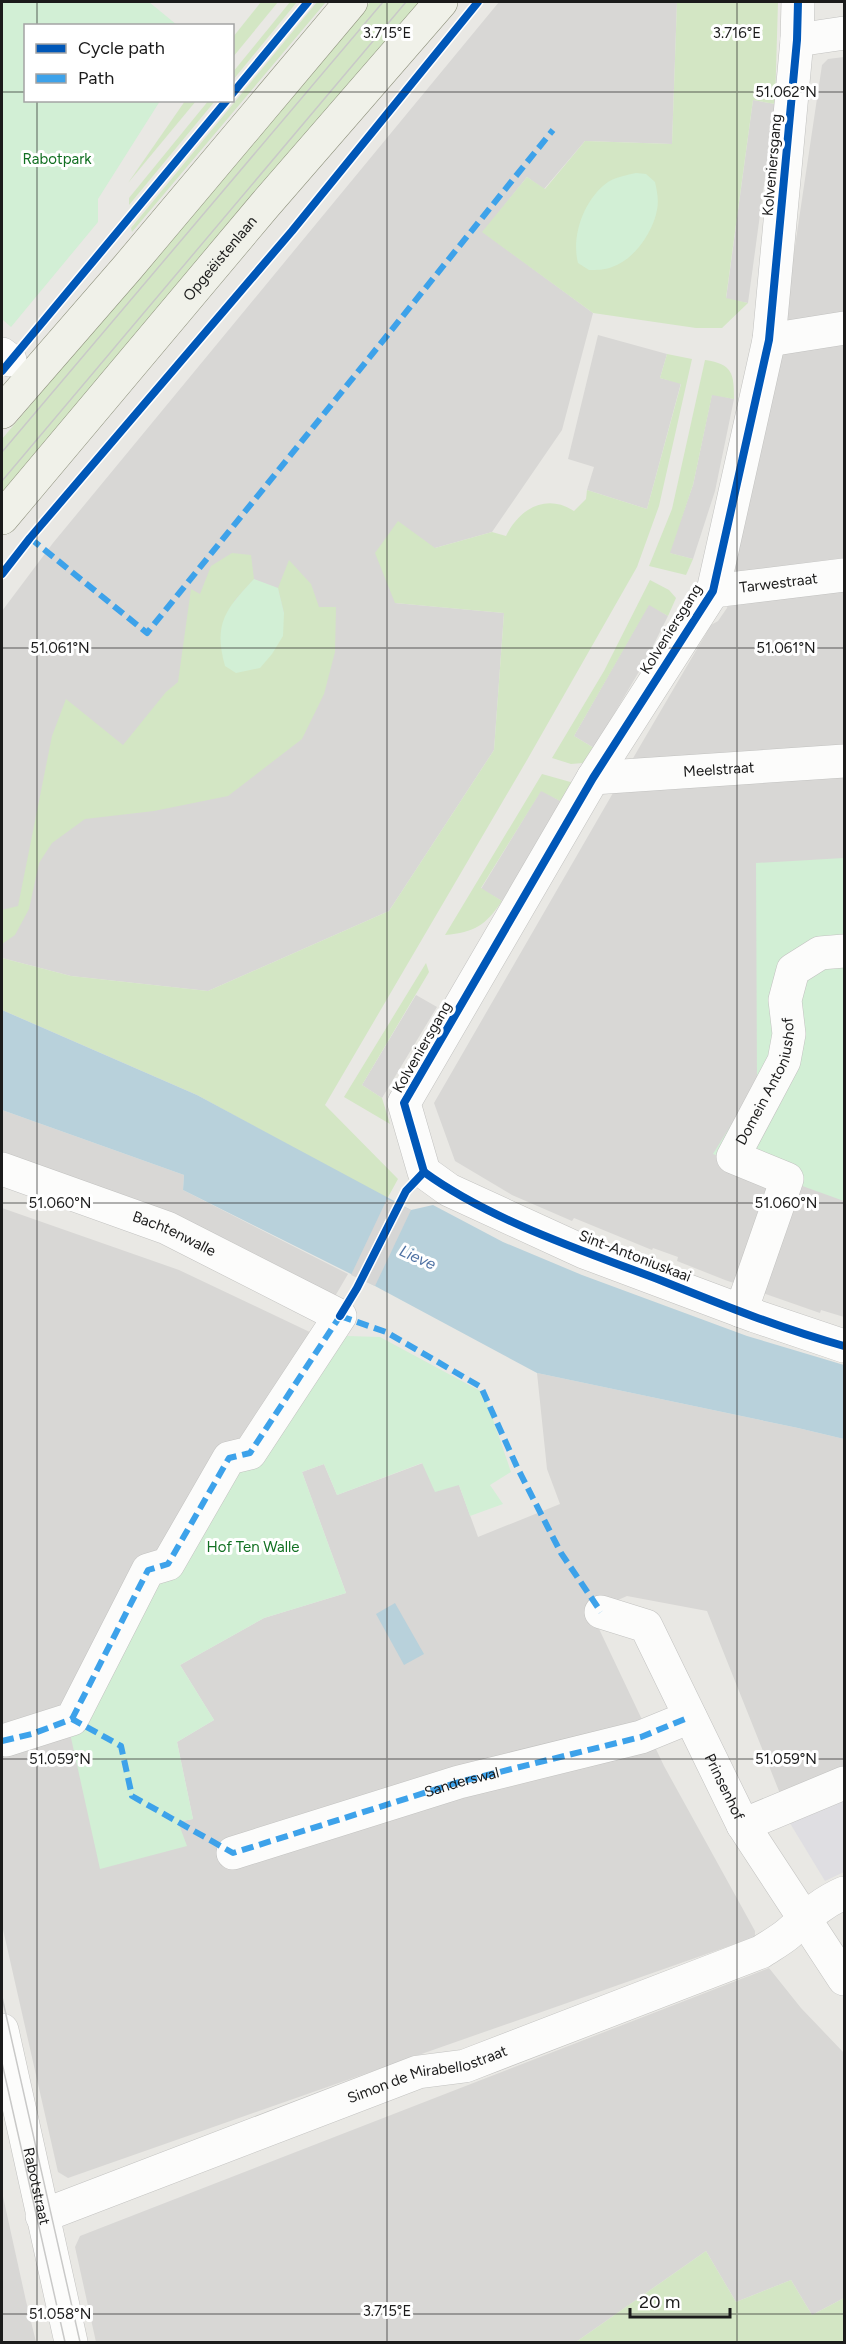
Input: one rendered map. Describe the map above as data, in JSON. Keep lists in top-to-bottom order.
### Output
{
  "streets": {
    "main road": ["Opgeëistenlaan"],
    "street": [
      "Kolveniersgang",
      "Tarwestraat",
      "Meelstraat",
      "Domein Antoniushof",
      "Bachtenwalle",
      "Sint-Antoniuskaai",
      "Sanderswal",
      "Prinsenhof",
      "Simon de Mirabellostraat",
      "Rabotstraat"
    ]
  },
  "crossings": [
    ["Kolveniersgang", "Tarwestraat"],
    ["Kolveniersgang", "Meelstraat"],
    ["Kolveniersgang", "Sint-Antoniuskaai"],
    ["Domein Antoniushof", "Sint-Antoniuskaai"],
    ["Sanderswal", "Prinsenhof"],
    ["Prinsenhof", "Simon de Mirabellostraat"],
    ["Simon de Mirabellostraat", "Rabotstraat"]
  ],
  "water": ["Lieve"],
  "parks": ["Rabotpark", "Hof Ten Walle"],
  "legend": ["Cycle path", "Path"],
  "scale_bar": "20 m",
  "coordinates": [
    "3.715°E",
    "3.716°E",
    "51.062°N",
    "51.061°N",
    "51.060°N",
    "51.059°N",
    "51.058°N"
  ]
}
